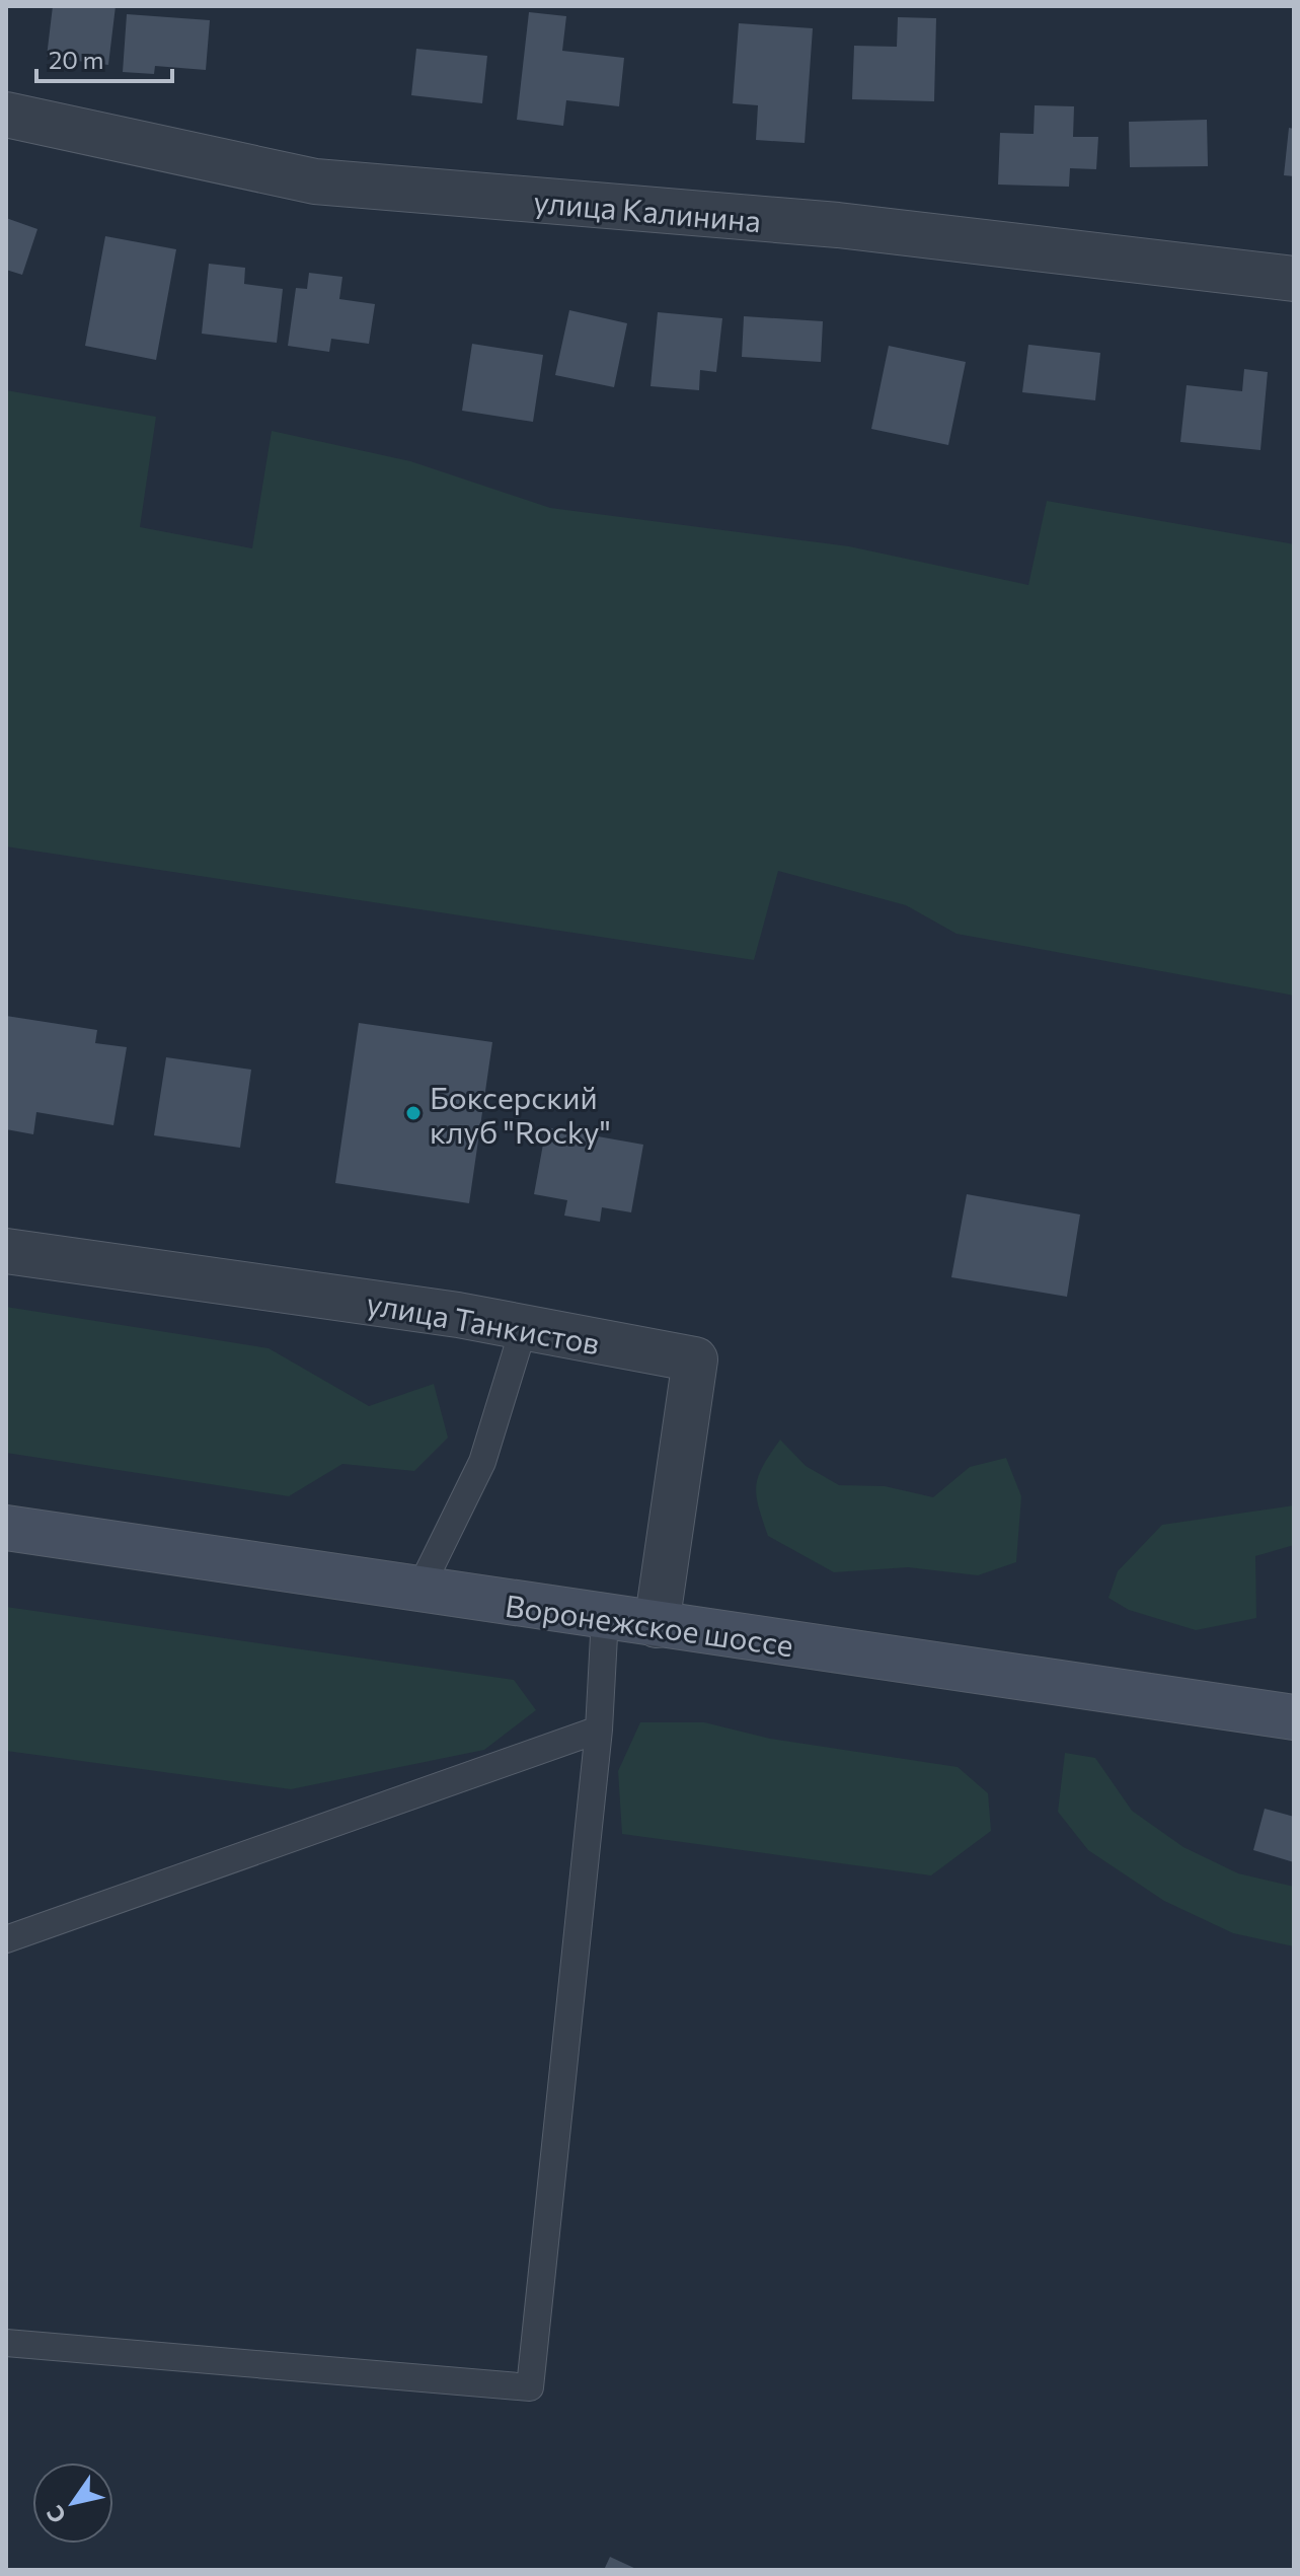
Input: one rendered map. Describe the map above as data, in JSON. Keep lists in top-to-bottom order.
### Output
{
  "streets": {
    "main road": ["Воронежское шоссе"],
    "street": ["улица Калинина", "улица Танкистов"]
  },
  "crossings": [
    ["улица Танкистов", "Воронежское шоссе"]
  ],
  "places": ["Боксерский клуб \"Rocky\""],
  "scale_bar": "20 m",
  "north": "bottom left"
}
